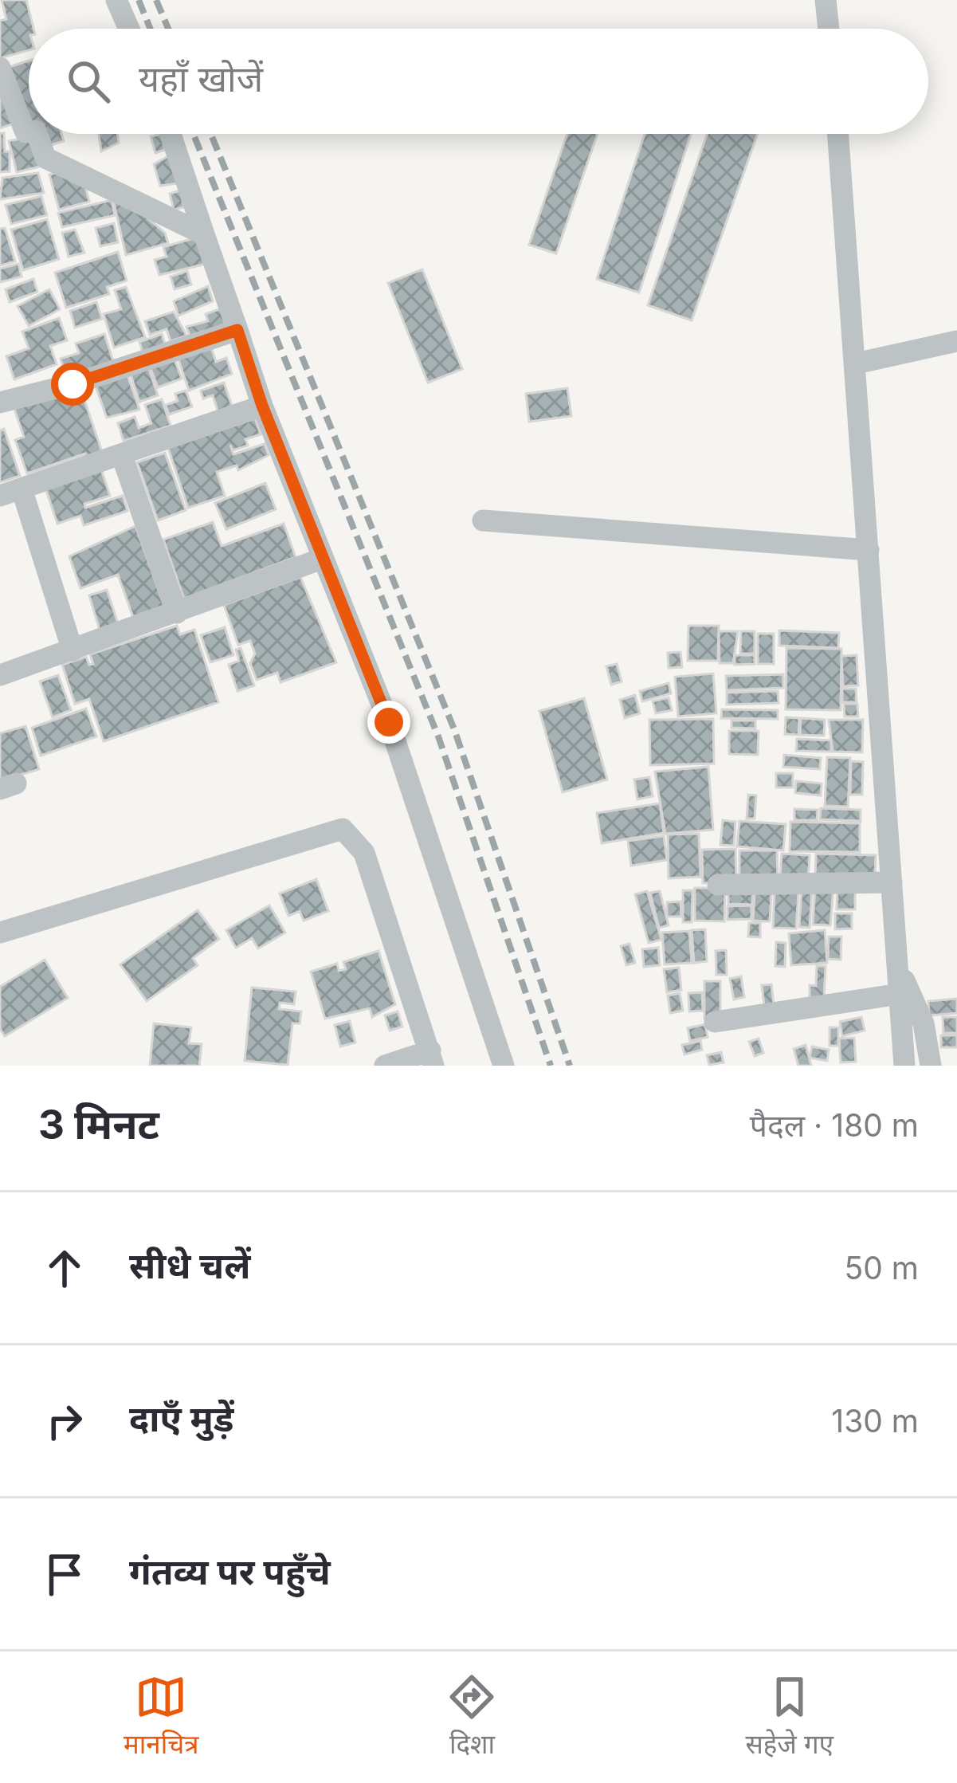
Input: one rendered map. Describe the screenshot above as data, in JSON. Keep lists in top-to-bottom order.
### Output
{
  "page": {
    "search": "यहाँ खोजें",
    "heading": ["3 मिनट", "पैदल · 180 m"],
    "list": [
      ["सीधे चलें", "50 m"],
      ["दाएँ मुड़ें", "130 m"],
      "गंतव्य पर पहुँचे"
    ],
    "nav": ["मानचित्र", "दिशा", "सहेजे गए"]
  }
}
